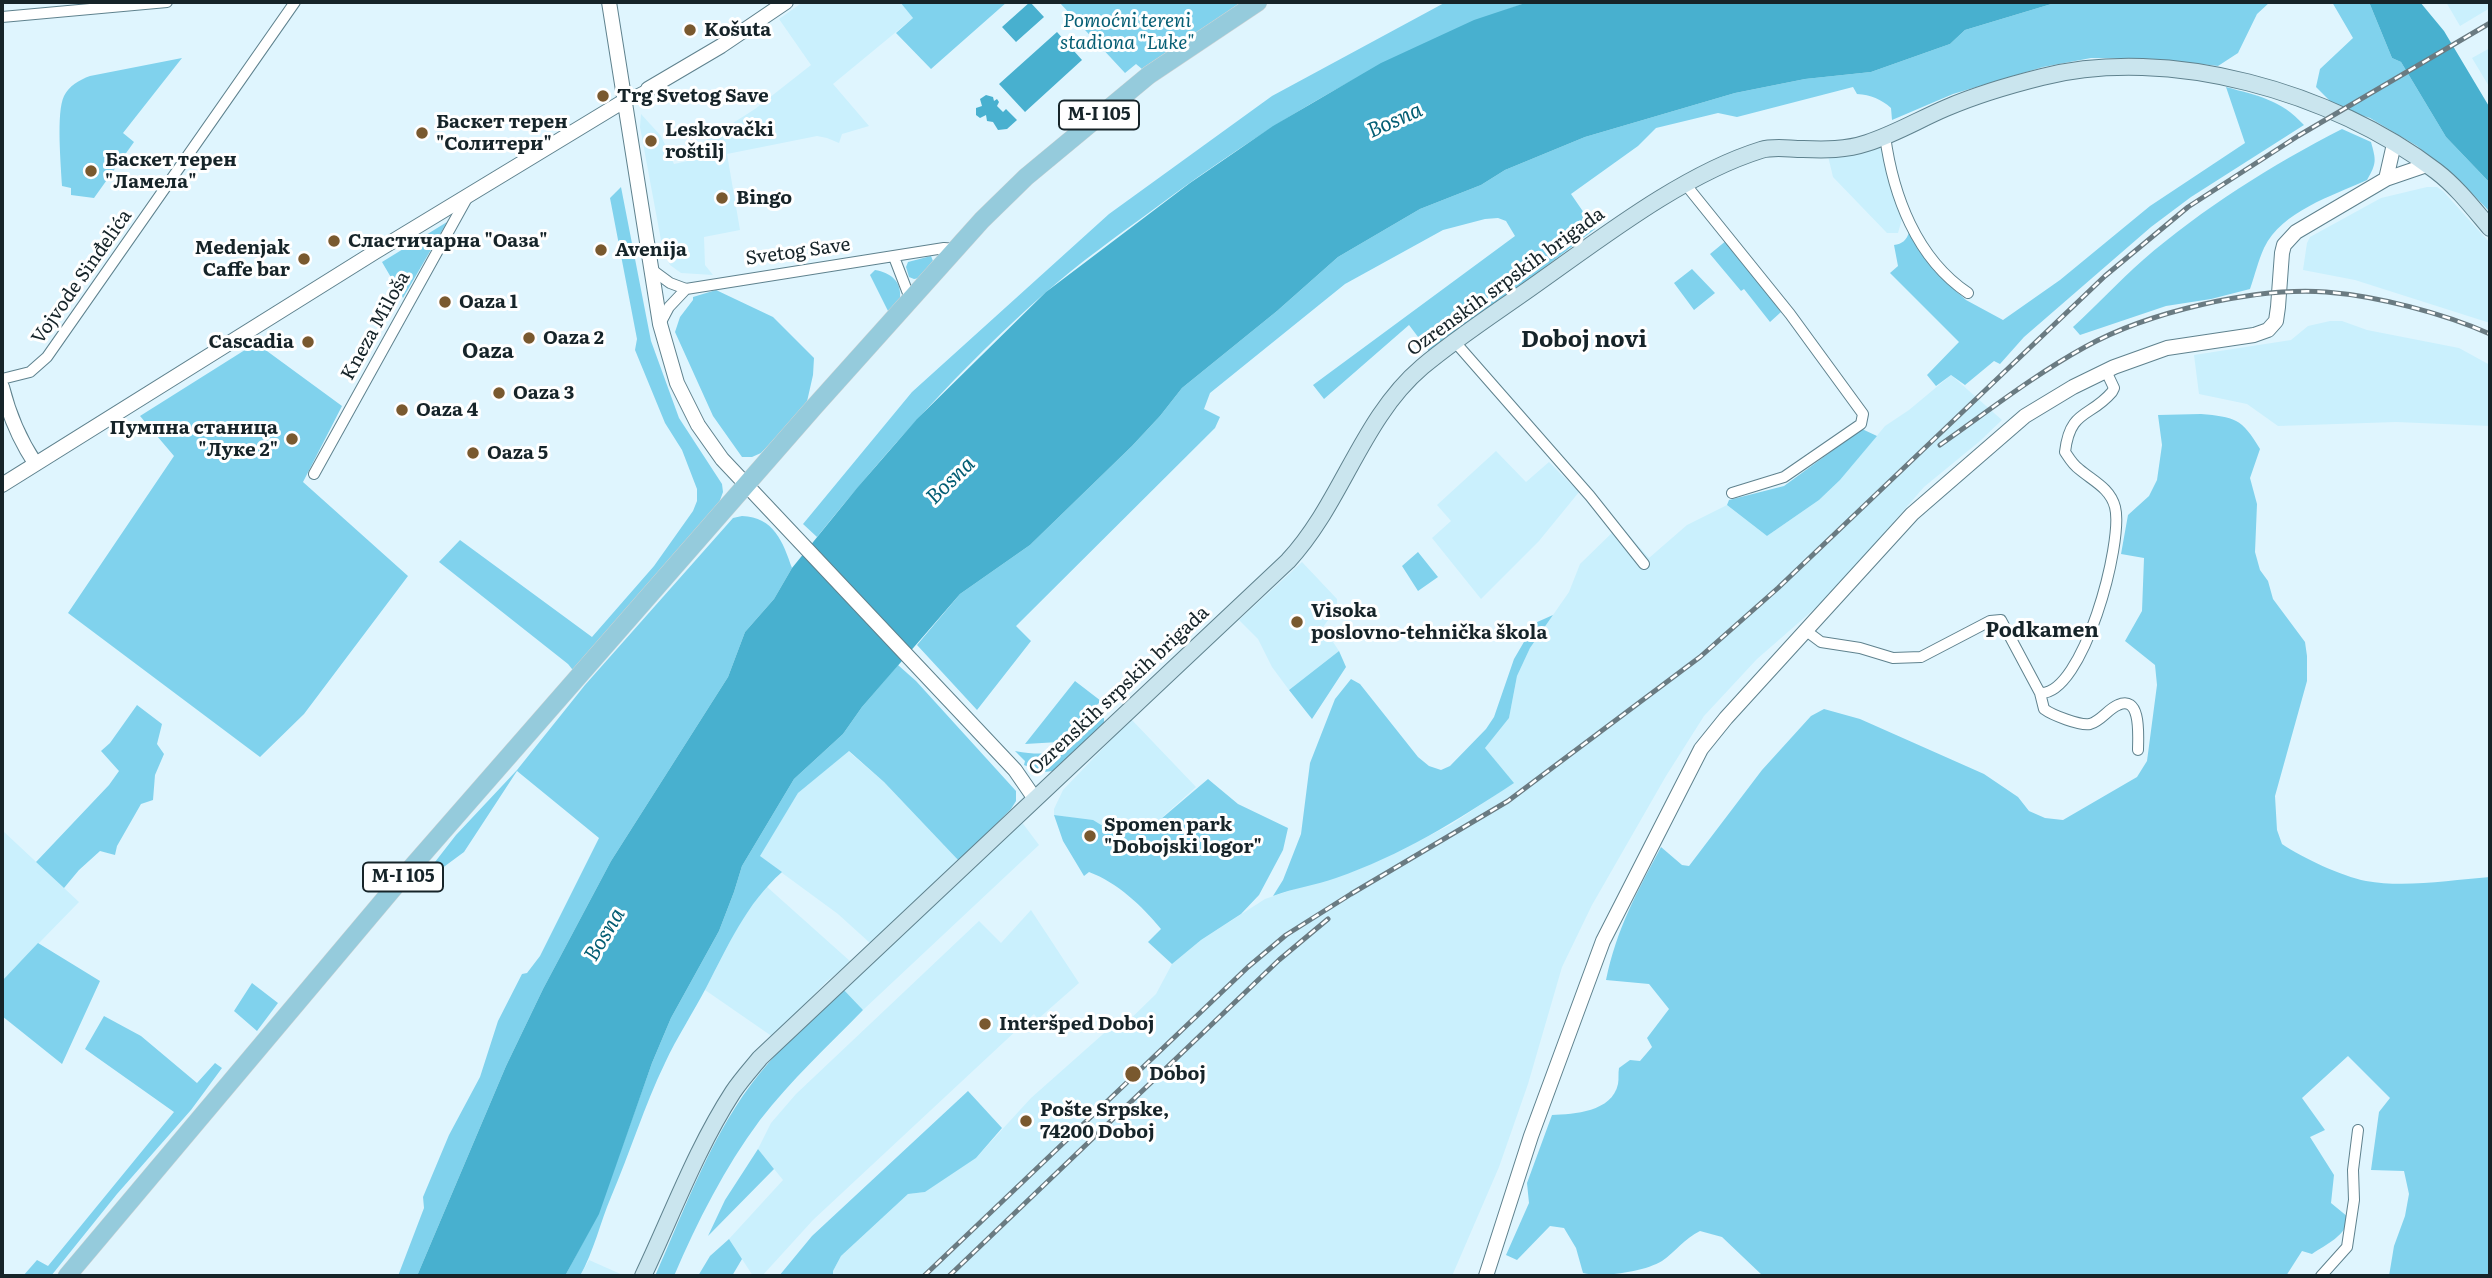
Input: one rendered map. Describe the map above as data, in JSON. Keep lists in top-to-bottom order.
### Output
{
  "streets": {
    "main road": ["M-I 105", "Ozrenskih srpskih brigada"],
    "street": ["Svetog Save", "Vojvode Sinđelića", "Kneza Miloša"]
  },
  "crossings": [
    ["M-I 105", "Svetog Save"]
  ],
  "districts": ["Doboj novi", "Oaza", "Podkamen"],
  "water": ["Bosna"],
  "parks": ["Pomoćni tereni stadiona \"Luke\""],
  "places": [
    "Košuta",
    "Trg Svetog Save",
    "Баскет терен \"Солитери\"",
    "Leskovački roštilj",
    "Баскет терен \"Ламела\"",
    "Bingo",
    "Сластичарна \"Оаза\"",
    "Avenija",
    "Medenjak Caffe bar",
    "Oaza 1",
    "Oaza 2",
    "Cascadia",
    "Oaza 3",
    "Oaza 4",
    "Пумпна станица \"Луке 2\"",
    "Oaza 5",
    "Visoka poslovno-tehnička škola",
    "Spomen park \"Dobojski logor\"",
    "Interšped Doboj",
    "Doboj",
    "Pošte Srpske, 74200 Doboj"
  ]
}
